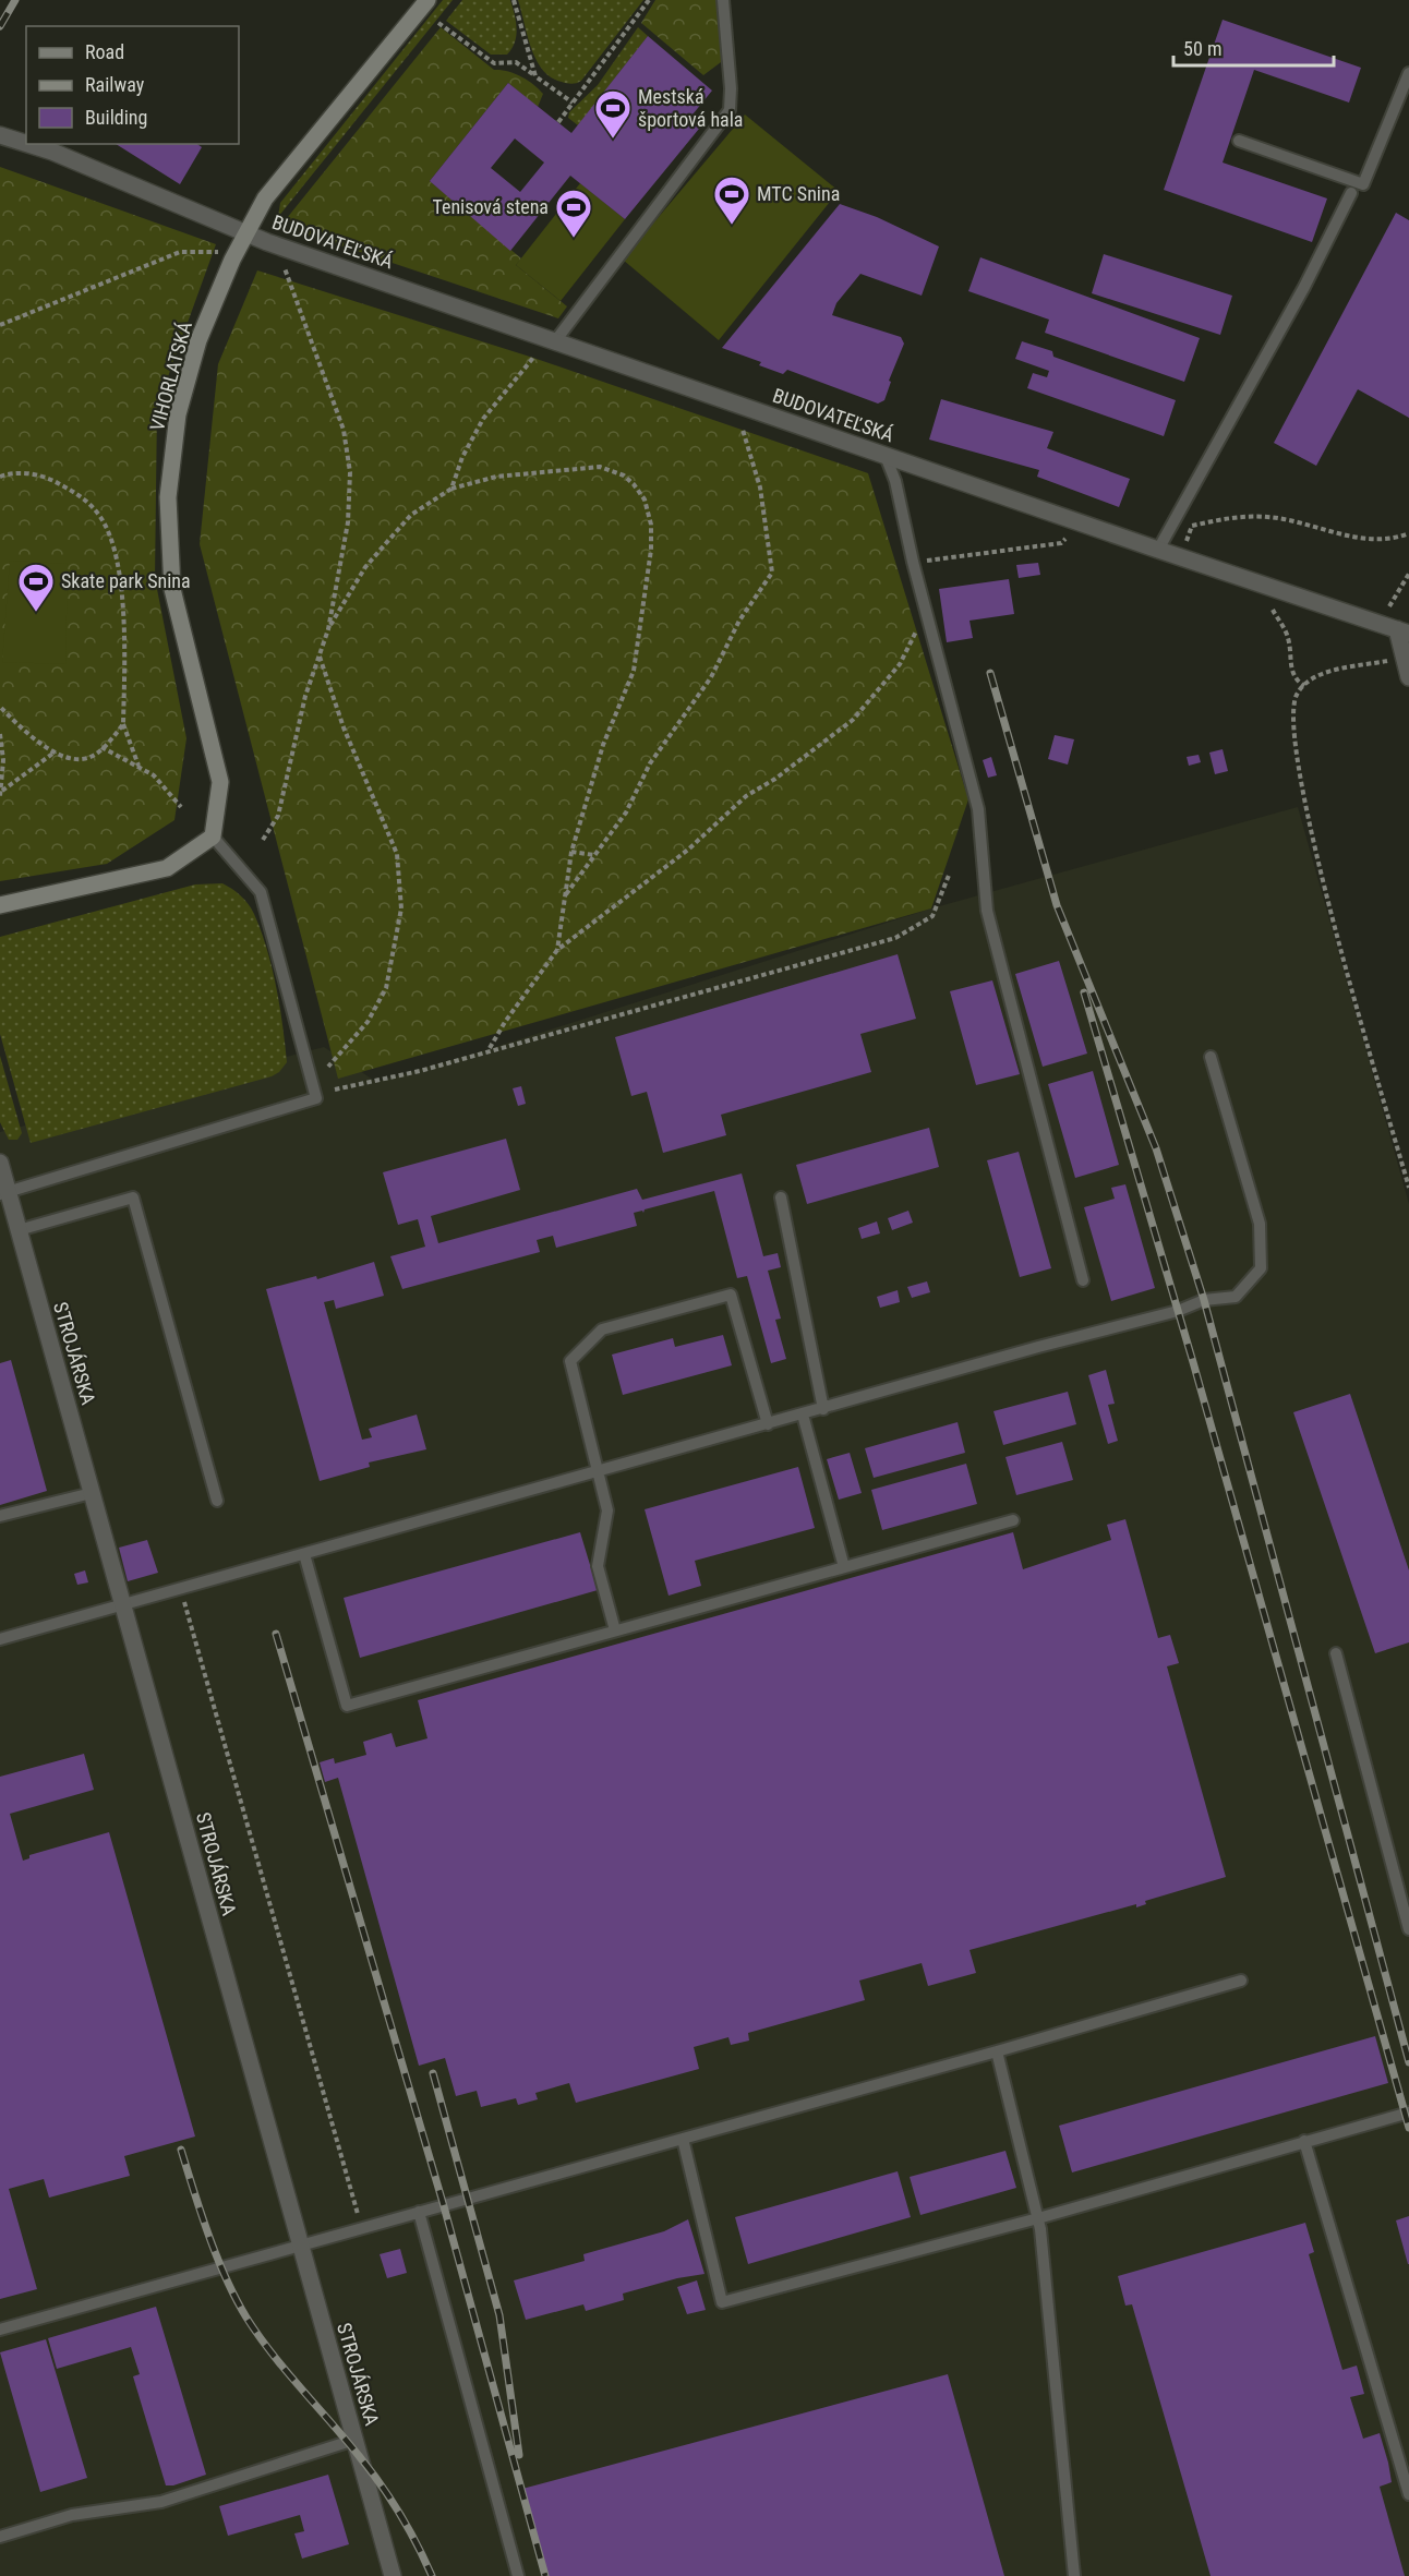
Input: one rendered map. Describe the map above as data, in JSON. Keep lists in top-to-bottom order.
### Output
{
  "streets": {
    "main road": ["VIHORLATSKÁ"],
    "street": ["BUDOVATEĽSKÁ", "STROJÁRSKA"]
  },
  "crossings": [
    ["BUDOVATEĽSKÁ", "VIHORLATSKÁ"]
  ],
  "places": {
    "sports": [
      "Mestská športová hala",
      "MTC Snina",
      "Tenisová stena",
      "Skate park Snina"
    ]
  },
  "legend": ["Road", "Railway", "Building"],
  "scale_bar": "50 m"
}
